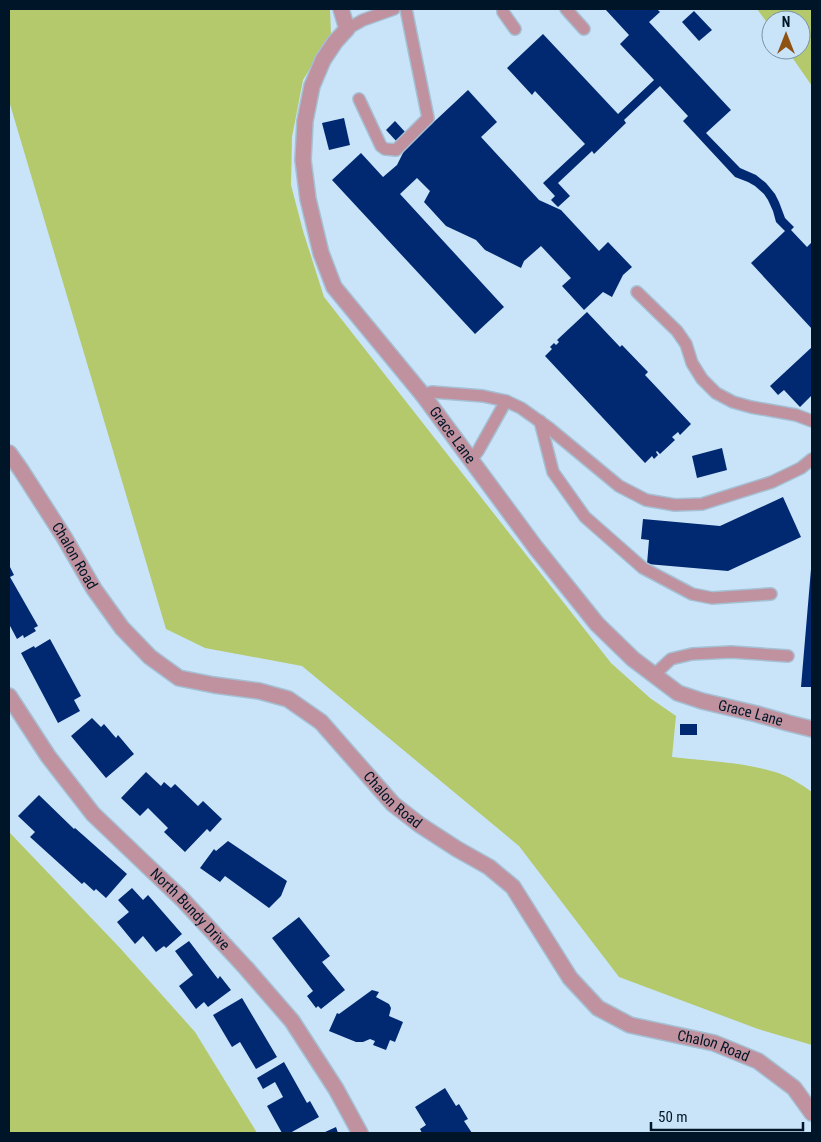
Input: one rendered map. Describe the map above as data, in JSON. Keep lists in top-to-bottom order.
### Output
{
  "streets": {
    "street": ["Grace Lane", "Chalon Road", "North Bundy Drive"]
  },
  "scale_bar": "50 m",
  "north": "top"
}
